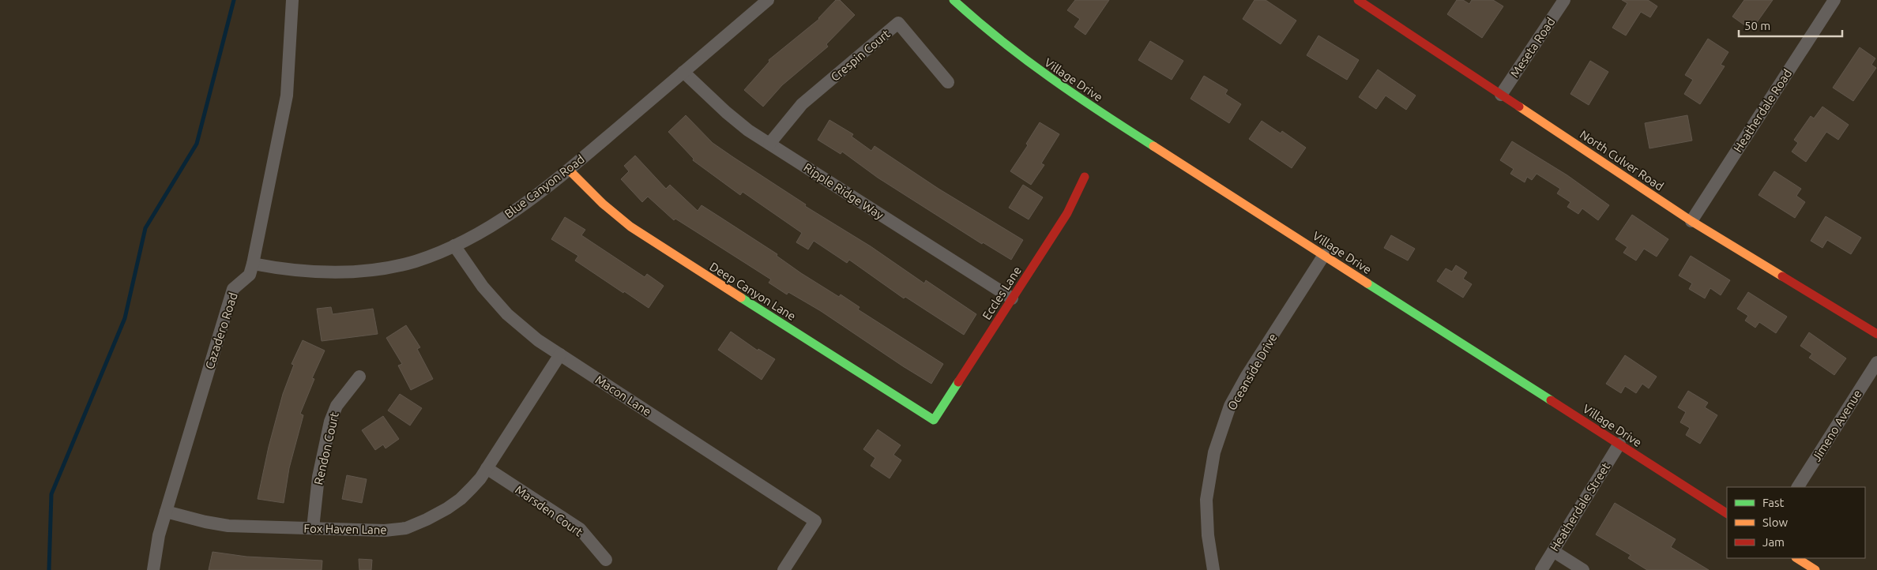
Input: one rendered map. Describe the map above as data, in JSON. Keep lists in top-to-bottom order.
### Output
{
  "streets": {
    "street": [
      "Meseta Road",
      "Crespin Court",
      "Village Drive",
      "Heatherdale Road",
      "North Culver Road",
      "Blue Canyon Road",
      "Ripple Ridge Way",
      "Deep Canyon Lane",
      "Eccles Lane",
      "Cazadero Road",
      "Oceanside Drive",
      "Macon Lane",
      "Jimeno Avenue",
      "Rendon Court",
      "Heatherdale Street",
      "Marsden Court",
      "Fox Haven Lane"
    ]
  },
  "crossings": [
    ["Meseta Road", "North Culver Road"],
    ["Crespin Court", "Ripple Ridge Way"],
    ["Village Drive", "Oceanside Drive"],
    ["Village Drive", "Heatherdale Street"],
    ["Heatherdale Road", "North Culver Road"],
    ["Blue Canyon Road", "Ripple Ridge Way"],
    ["Blue Canyon Road", "Deep Canyon Lane"],
    ["Blue Canyon Road", "Cazadero Road"],
    ["Blue Canyon Road", "Macon Lane"],
    ["Ripple Ridge Way", "Eccles Lane"],
    ["Deep Canyon Lane", "Eccles Lane"],
    ["Cazadero Road", "Fox Haven Lane"],
    ["Macon Lane", "Fox Haven Lane"],
    ["Rendon Court", "Fox Haven Lane"],
    ["Marsden Court", "Fox Haven Lane"]
  ],
  "legend": ["Fast", "Slow", "Jam"],
  "scale_bar": "50 m"
}
